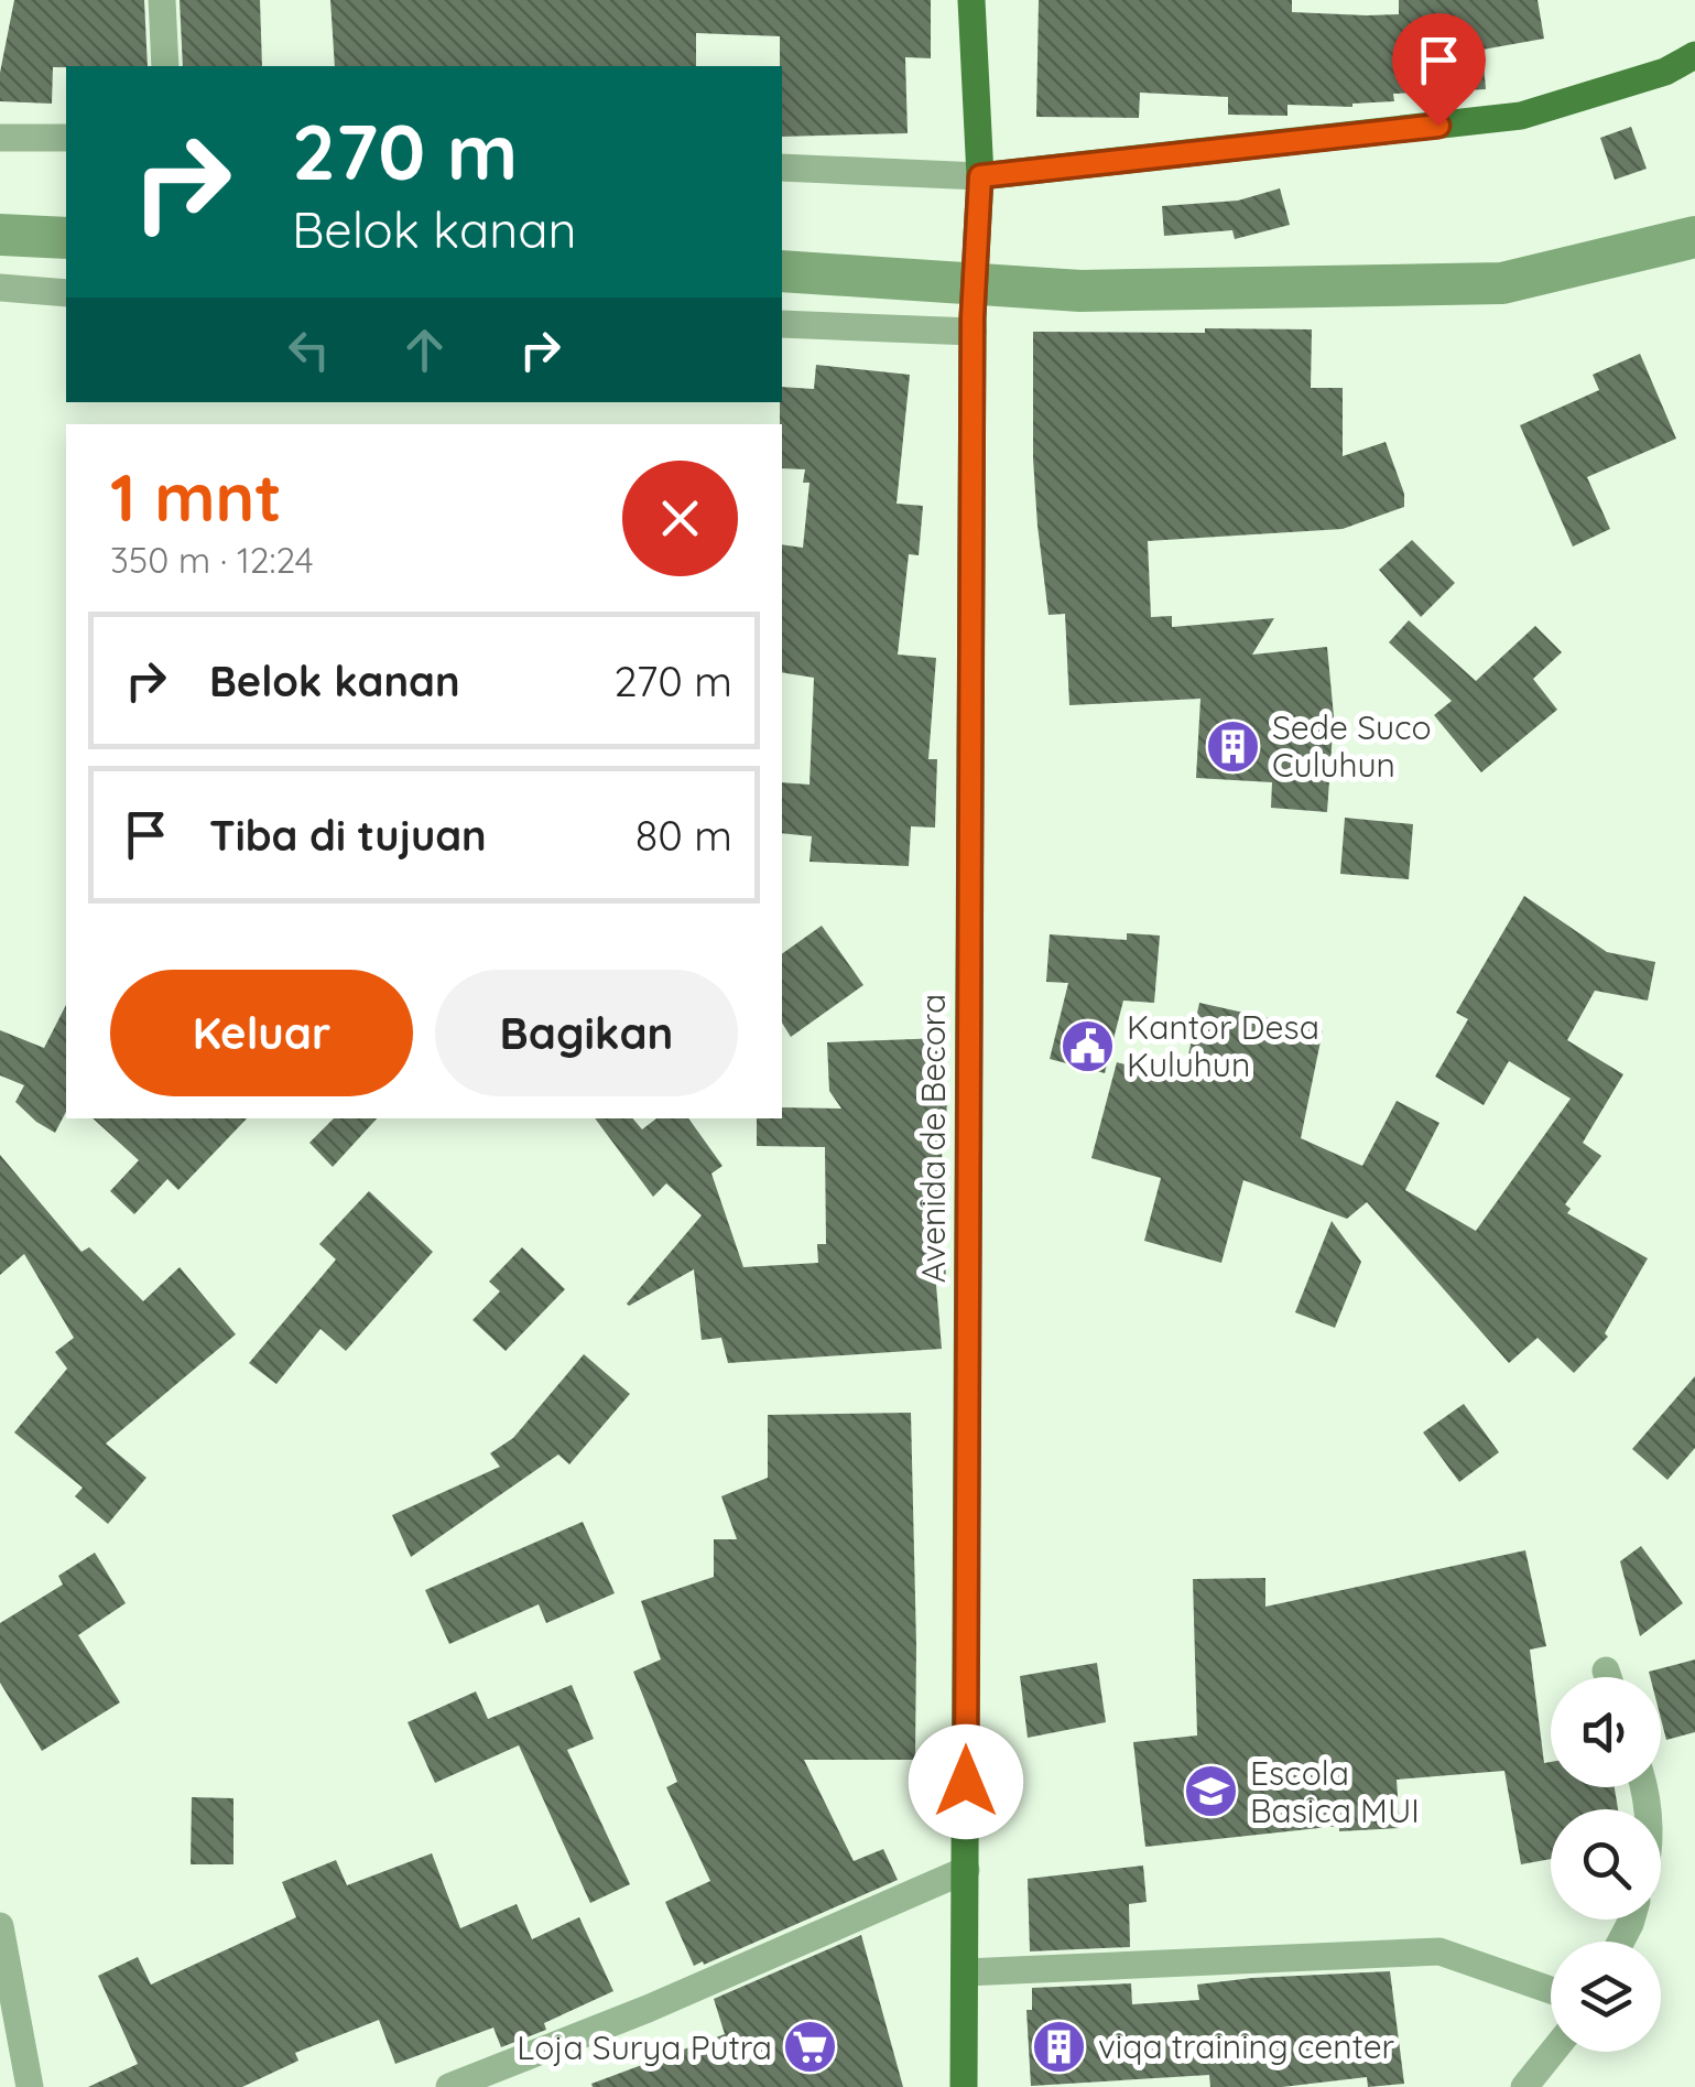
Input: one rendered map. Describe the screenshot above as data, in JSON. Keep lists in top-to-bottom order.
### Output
{
  "streets": {
    "main road": ["Avenida de Becora"]
  },
  "places": {
    "building": ["Sede Suco Culuhun", "viqa training center"],
    "public building": ["Kantor Desa Kuluhun"],
    "school or university": ["Escola Basica MUI"],
    "supermarket": ["Loja Surya Putra"]
  },
  "page": {
    "turn": ["270 m", "Belok kanan"],
    "heading": ["1 mnt", "350 m · 12:24"],
    "list": [
      {
        "name": "Belok kanan",
        "value": "270 m"
      },
      {
        "name": "Tiba di tujuan",
        "value": "80 m"
      }
    ],
    "buttons": ["Keluar", "Bagikan"]
  }
}
